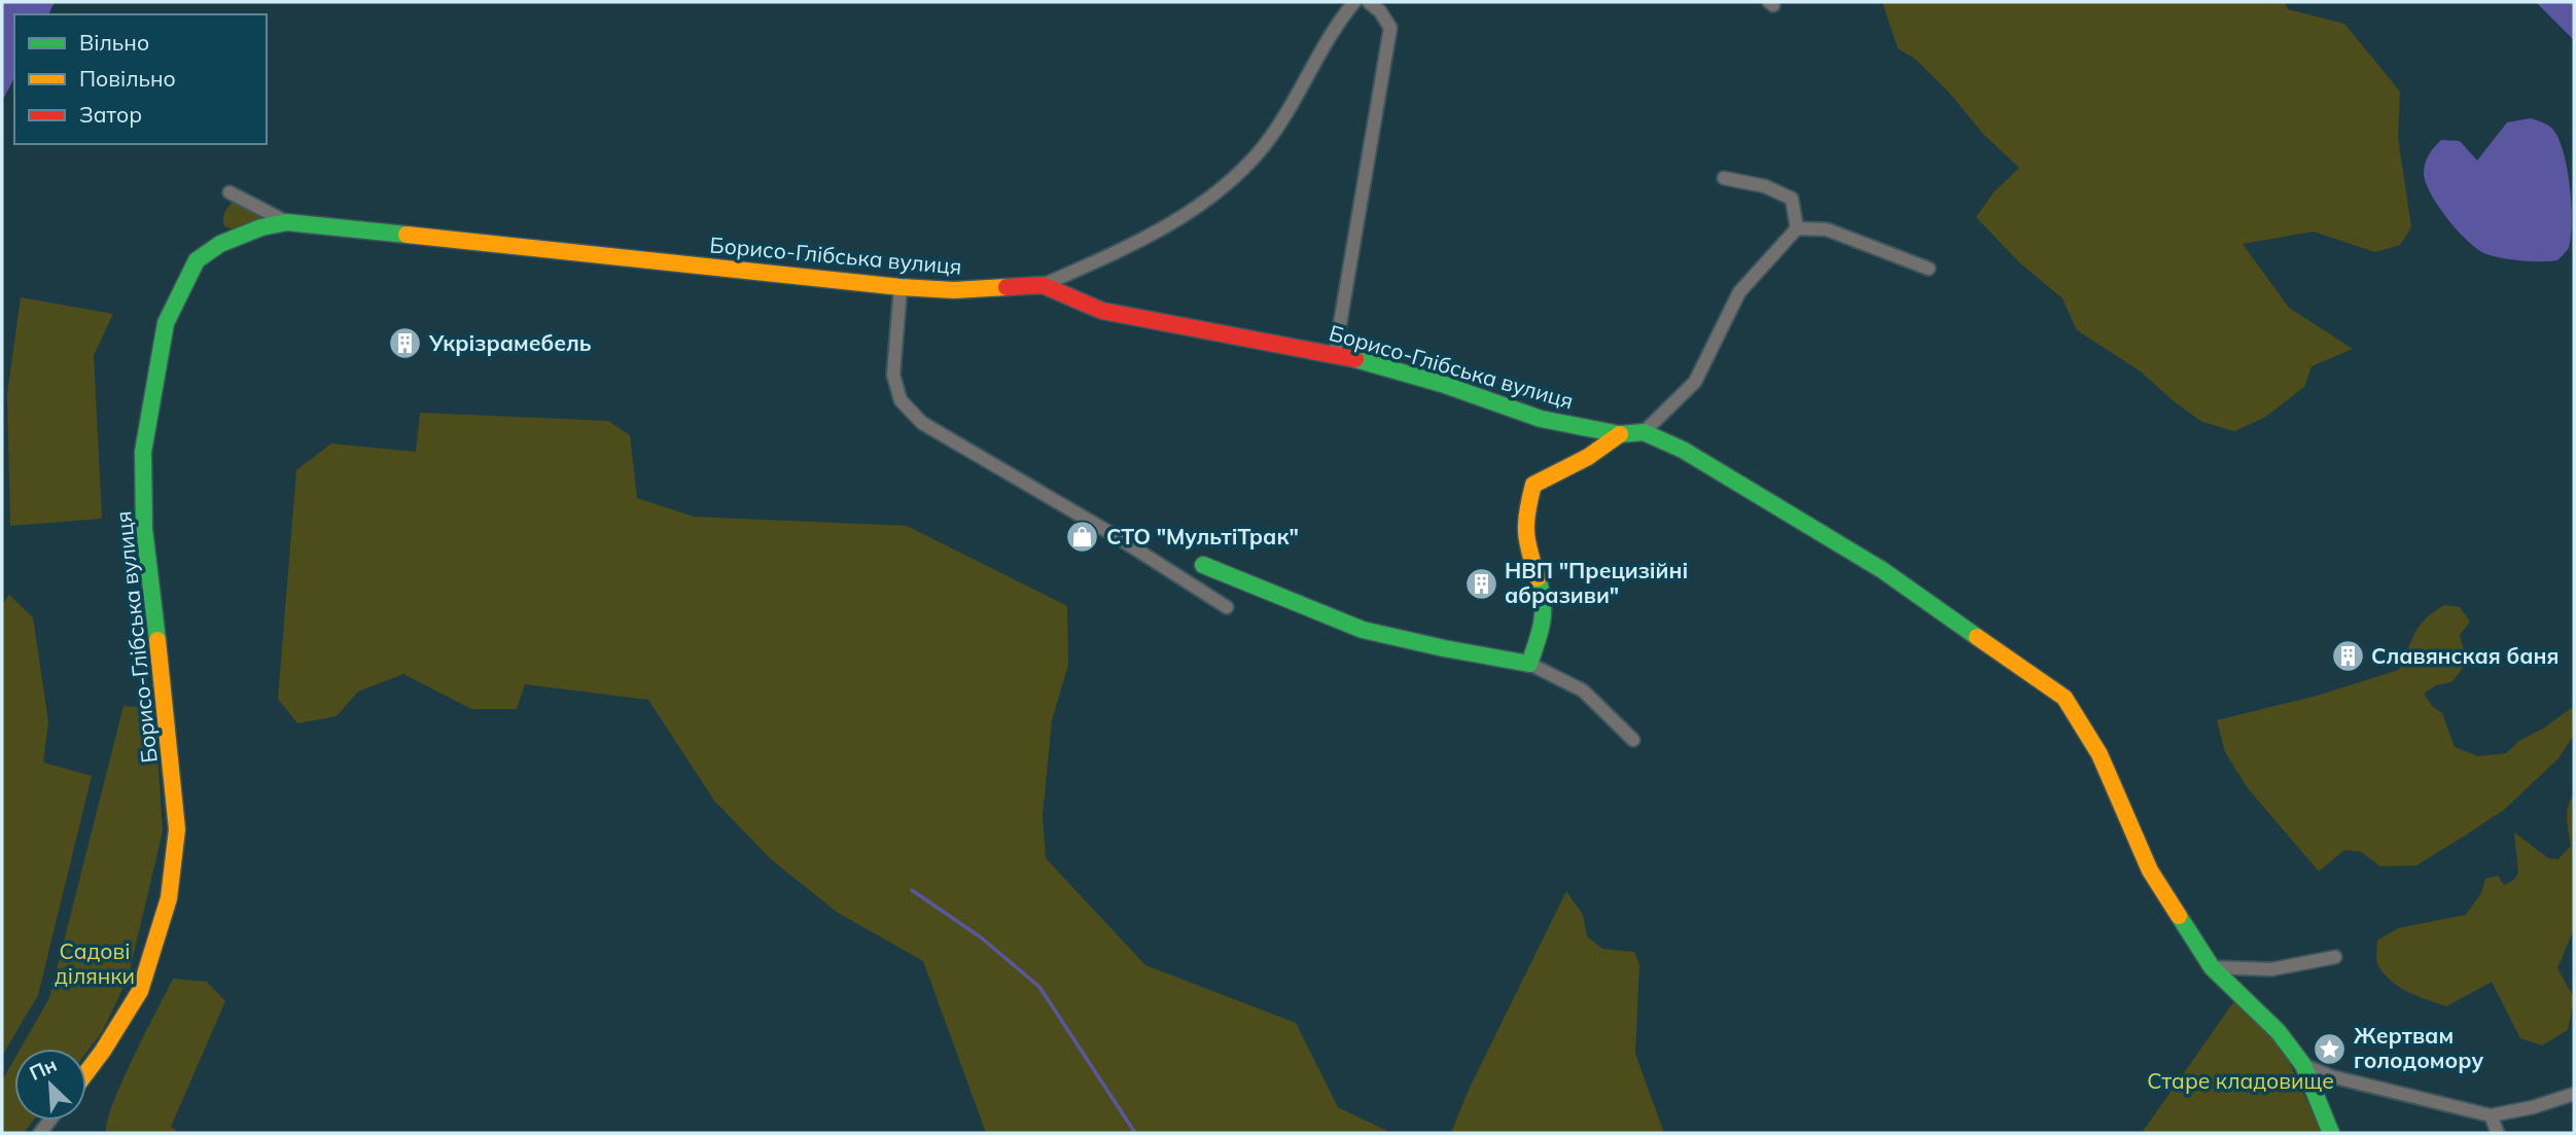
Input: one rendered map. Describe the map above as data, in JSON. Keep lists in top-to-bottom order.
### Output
{
  "streets": {
    "street": ["Борисо-Глібська вулиця"]
  },
  "parks": ["Садові ділянки", "Старе кладовище"],
  "places": {
    "building": ["Укрізрамебель", "НВП \"Прецизійні абразиви\"", "Славянская баня"],
    "shop": ["СТО \"МультіТрак\""],
    "place": ["Жертвам голодомору"]
  },
  "legend": ["Вільно", "Повільно", "Затор"],
  "north": "top left"
}
